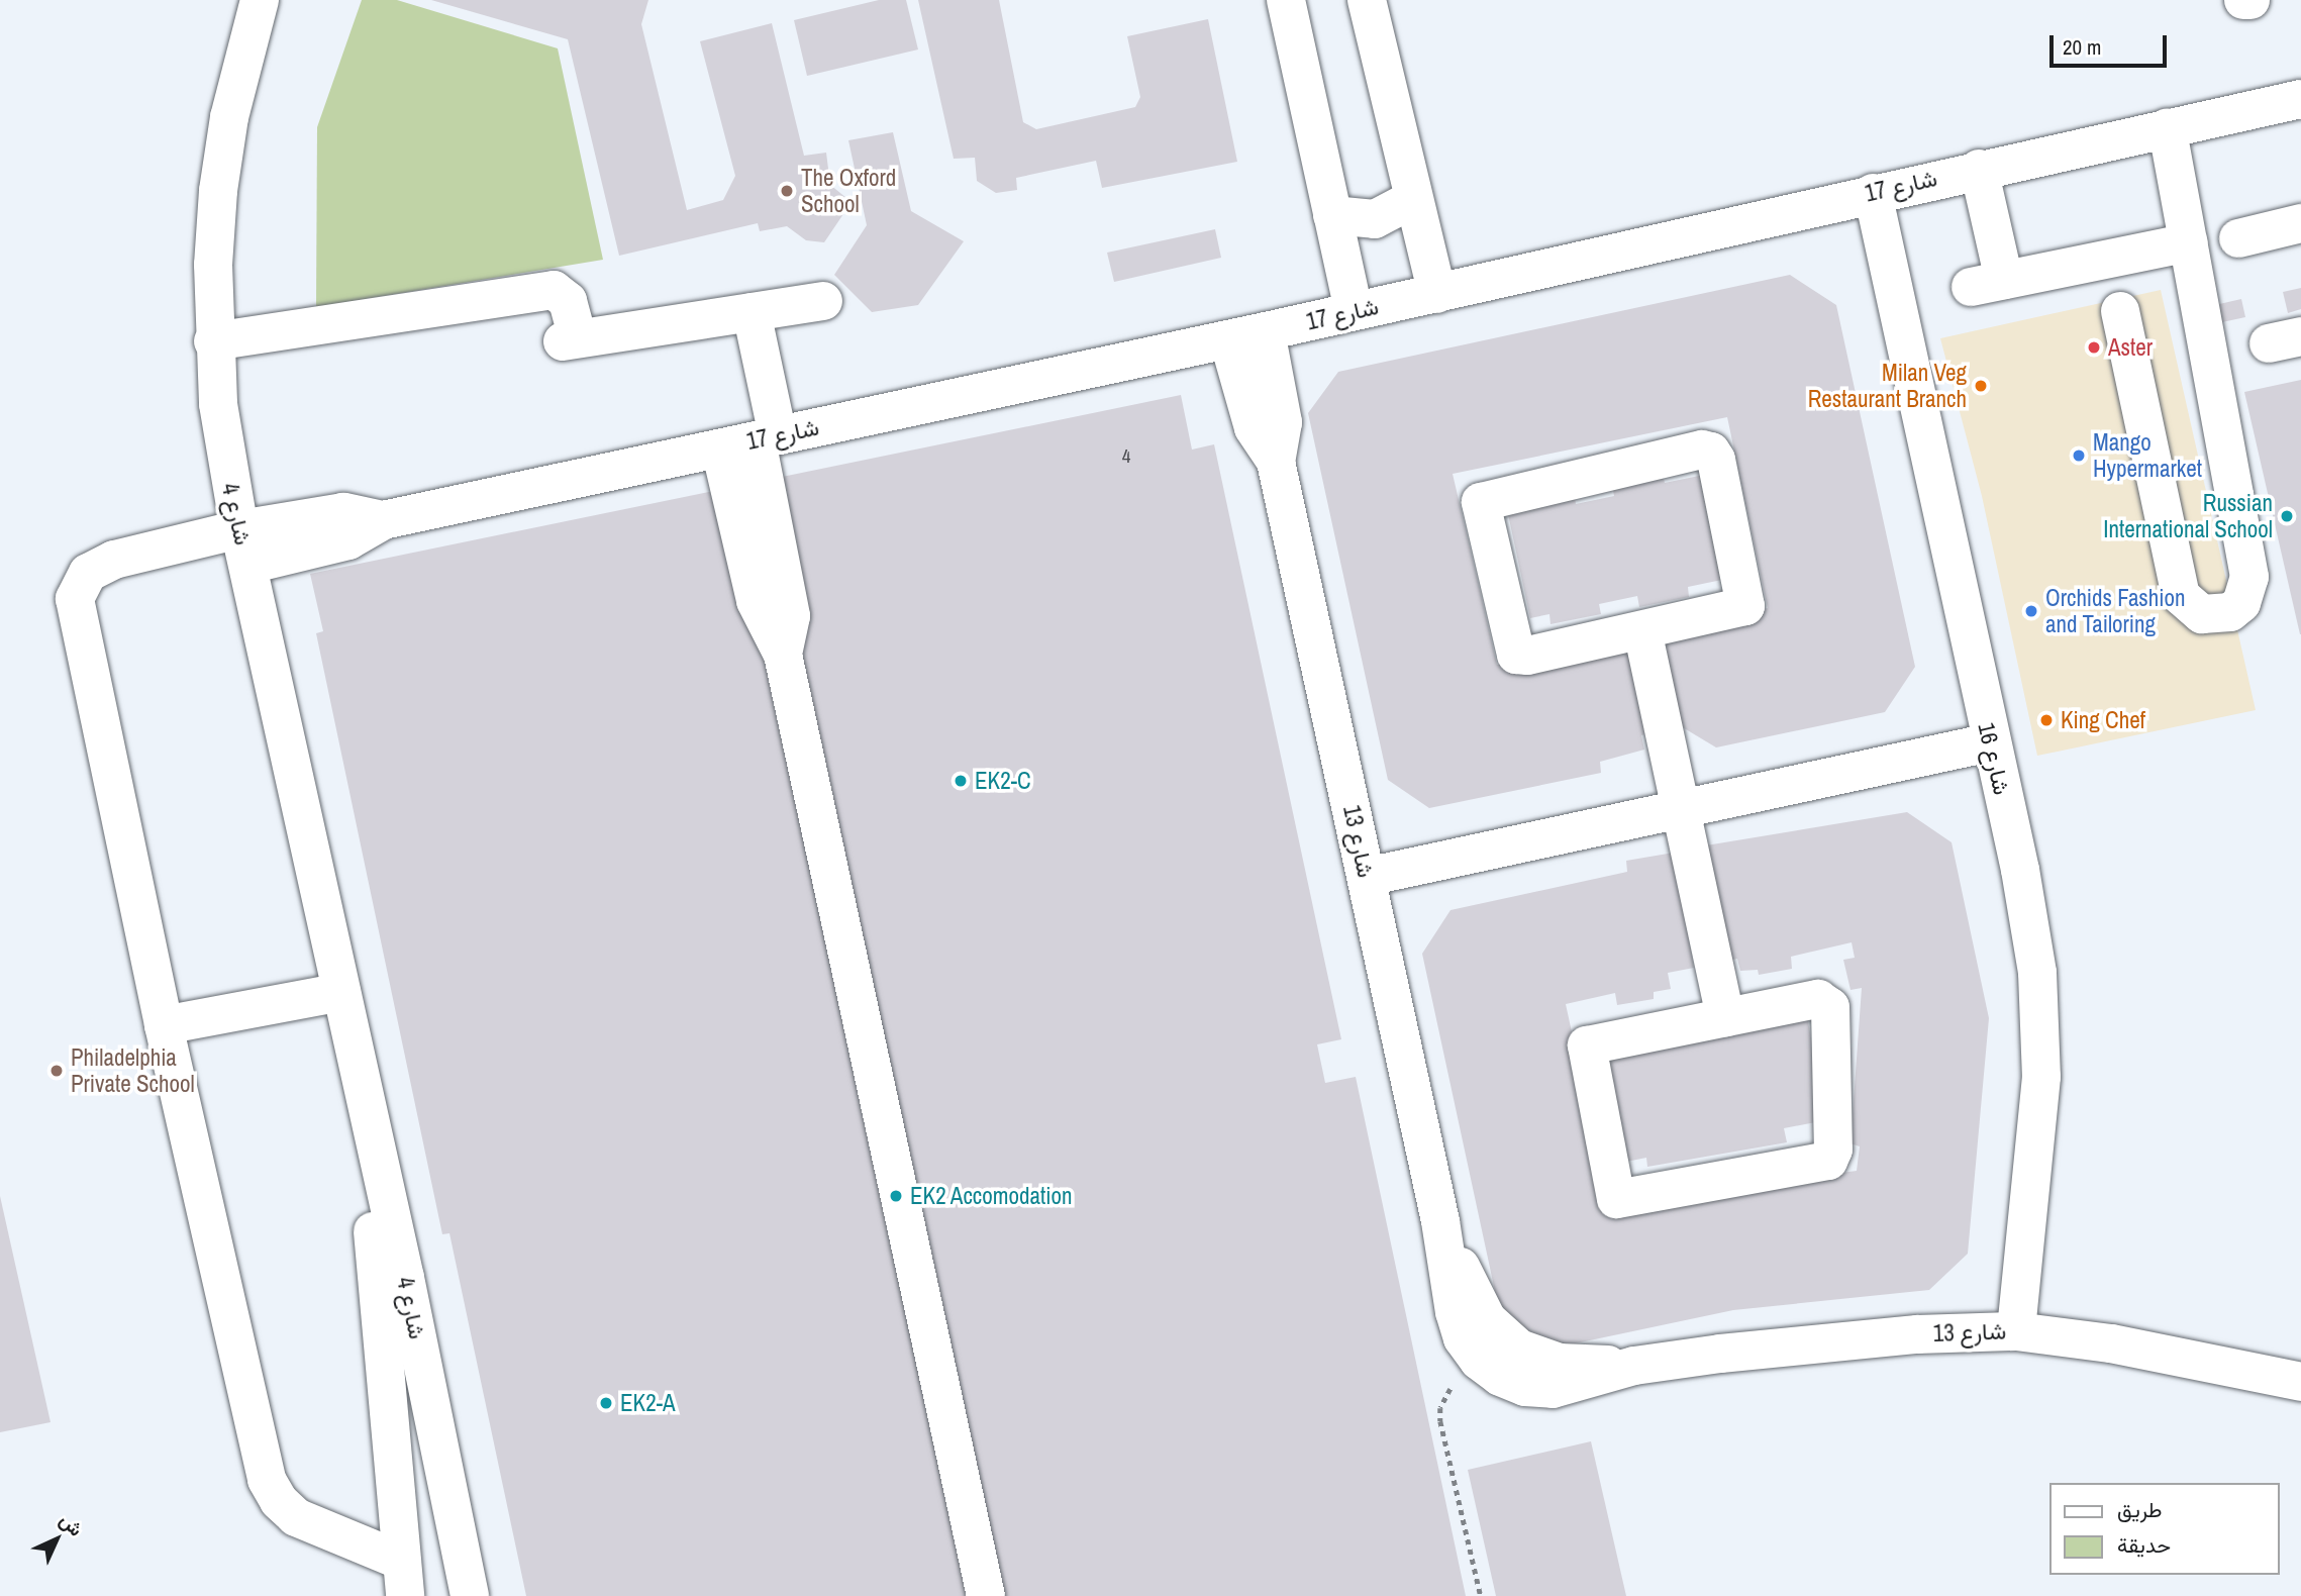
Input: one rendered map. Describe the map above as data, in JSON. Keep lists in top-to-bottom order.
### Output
{
  "streets": {
    "street": [
      "شارع 17",
      "شارع 4",
      "شارع 16",
      "شارع 13"
    ]
  },
  "crossings": [
    ["شارع 17", "شارع 4"],
    ["شارع 17", "شارع 16"],
    ["شارع 17", "شارع 13"],
    ["شارع 16", "شارع 13"]
  ],
  "places": [
    "The Oxford School",
    "Aster",
    "Milan Veg Restaurant Branch",
    "Mango Hypermarket",
    "Russian International School",
    "Orchids Fashion and Tailoring",
    "King Chef",
    "EK2-C",
    "Philadelphia Private School",
    "EK2 Accomodation",
    "EK2-A"
  ],
  "house_numbers": ["4"],
  "legend": ["طريق", "حديقة"],
  "scale_bar": "20 m",
  "north": "top right"
}
